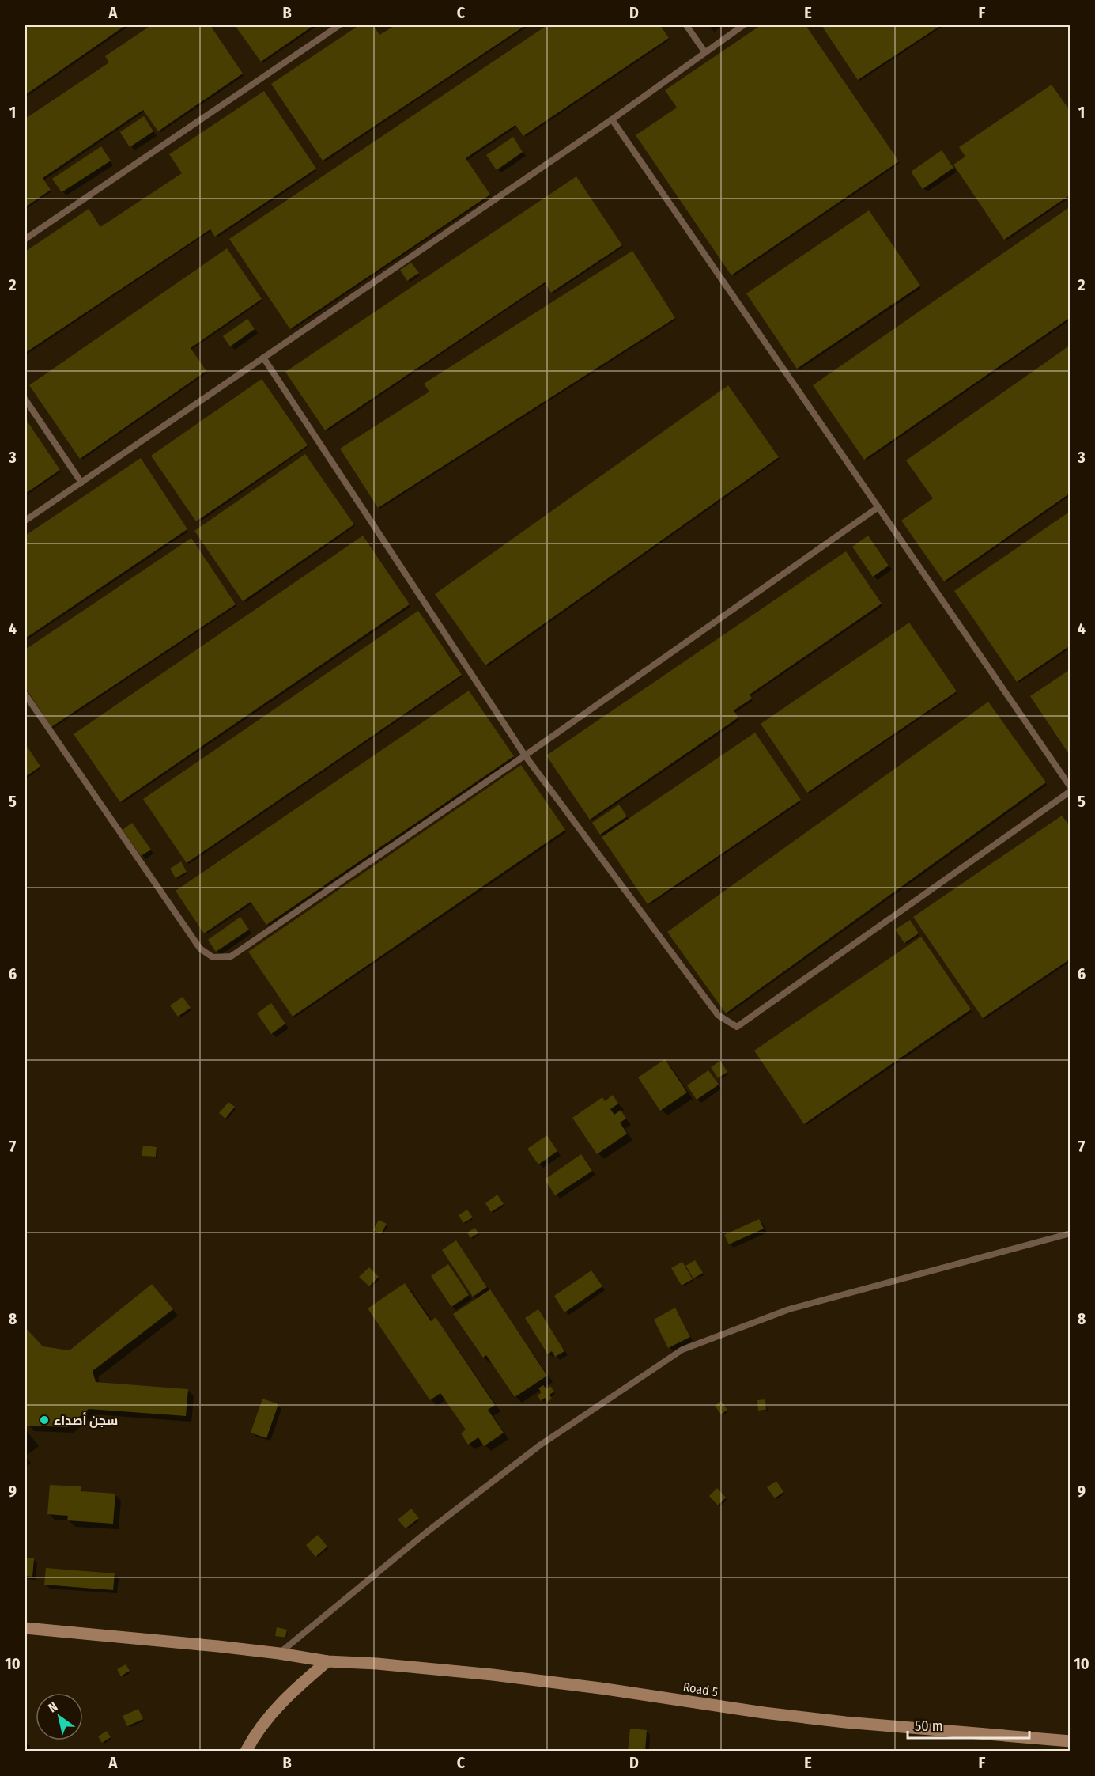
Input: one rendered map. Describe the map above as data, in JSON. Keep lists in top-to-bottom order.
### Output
{
  "streets": {
    "main road": ["Road 5"]
  },
  "places": ["سجن أصداء"],
  "scale_bar": "50 m",
  "north": "top left",
  "grid": {
    "columns": [
      "A",
      "B",
      "C",
      "D",
      "E",
      "F"
    ],
    "rows": [
      "1",
      "2",
      "3",
      "4",
      "5",
      "6",
      "7",
      "8",
      "9",
      "10"
    ]
  }
}
